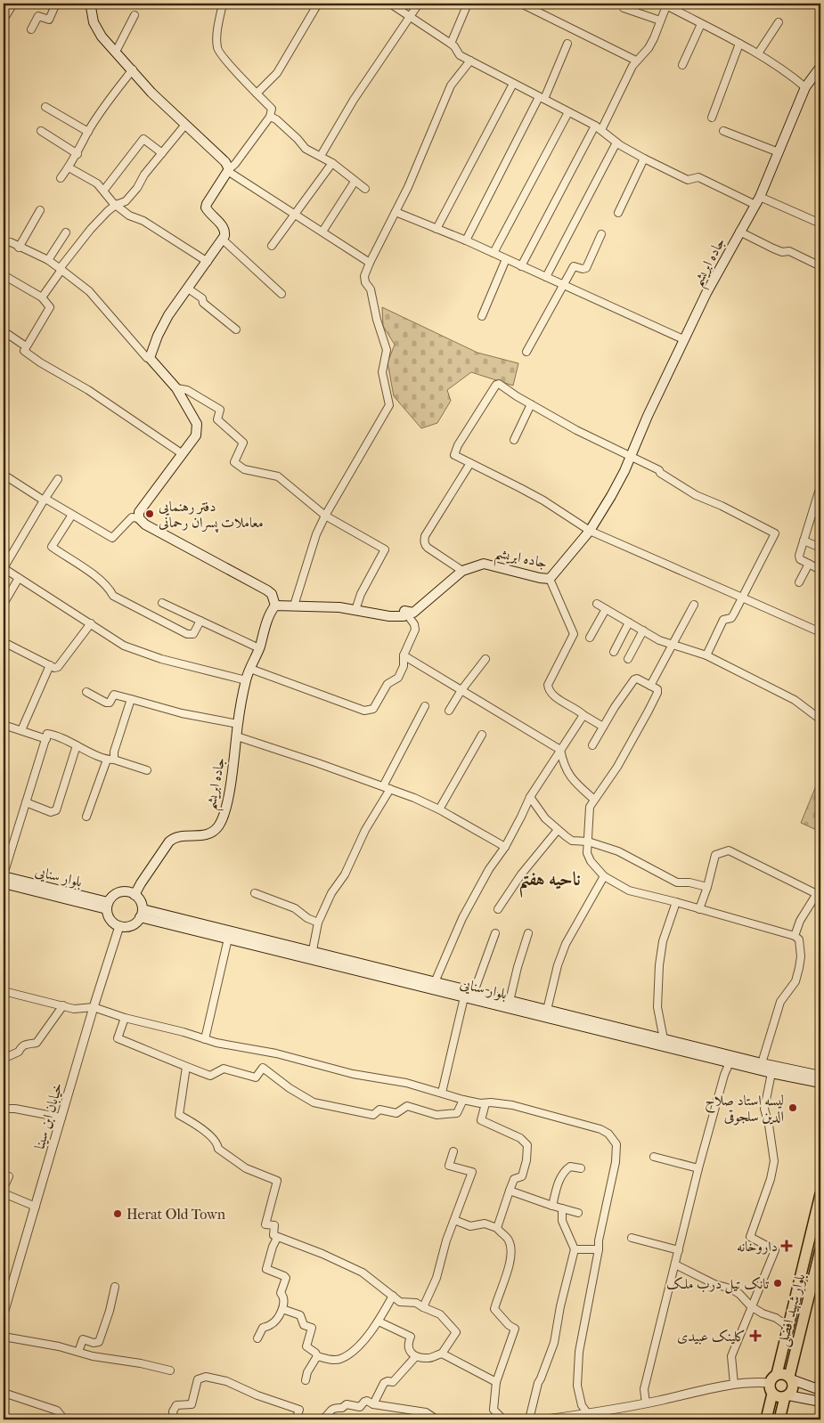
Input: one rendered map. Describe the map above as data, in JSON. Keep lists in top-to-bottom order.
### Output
{
  "streets": {
    "main road": ["جاده ابریشم", "بلوار سنایی", "بلوار شهید افضلی"],
    "street": ["خیابان ابن سینا"]
  },
  "crossings": [
    ["جاده ابریشم", "بلوار سنایی"],
    ["جاده ابریشم", "خیابان ابن سینا"],
    ["بلوار سنایی", "خیابان ابن سینا"]
  ],
  "districts": ["ناحیه هفتم"],
  "places": {
    "other": [
      "دفتر رهنمایی معاملات پسران رحمانی",
      "لیسه استاد صلاح الدین سلجوقی",
      "Herat Old Town",
      "تانک تیل درب ملک"
    ],
    "health": ["داروخانه", "کلینک عبیدی"]
  }
}
